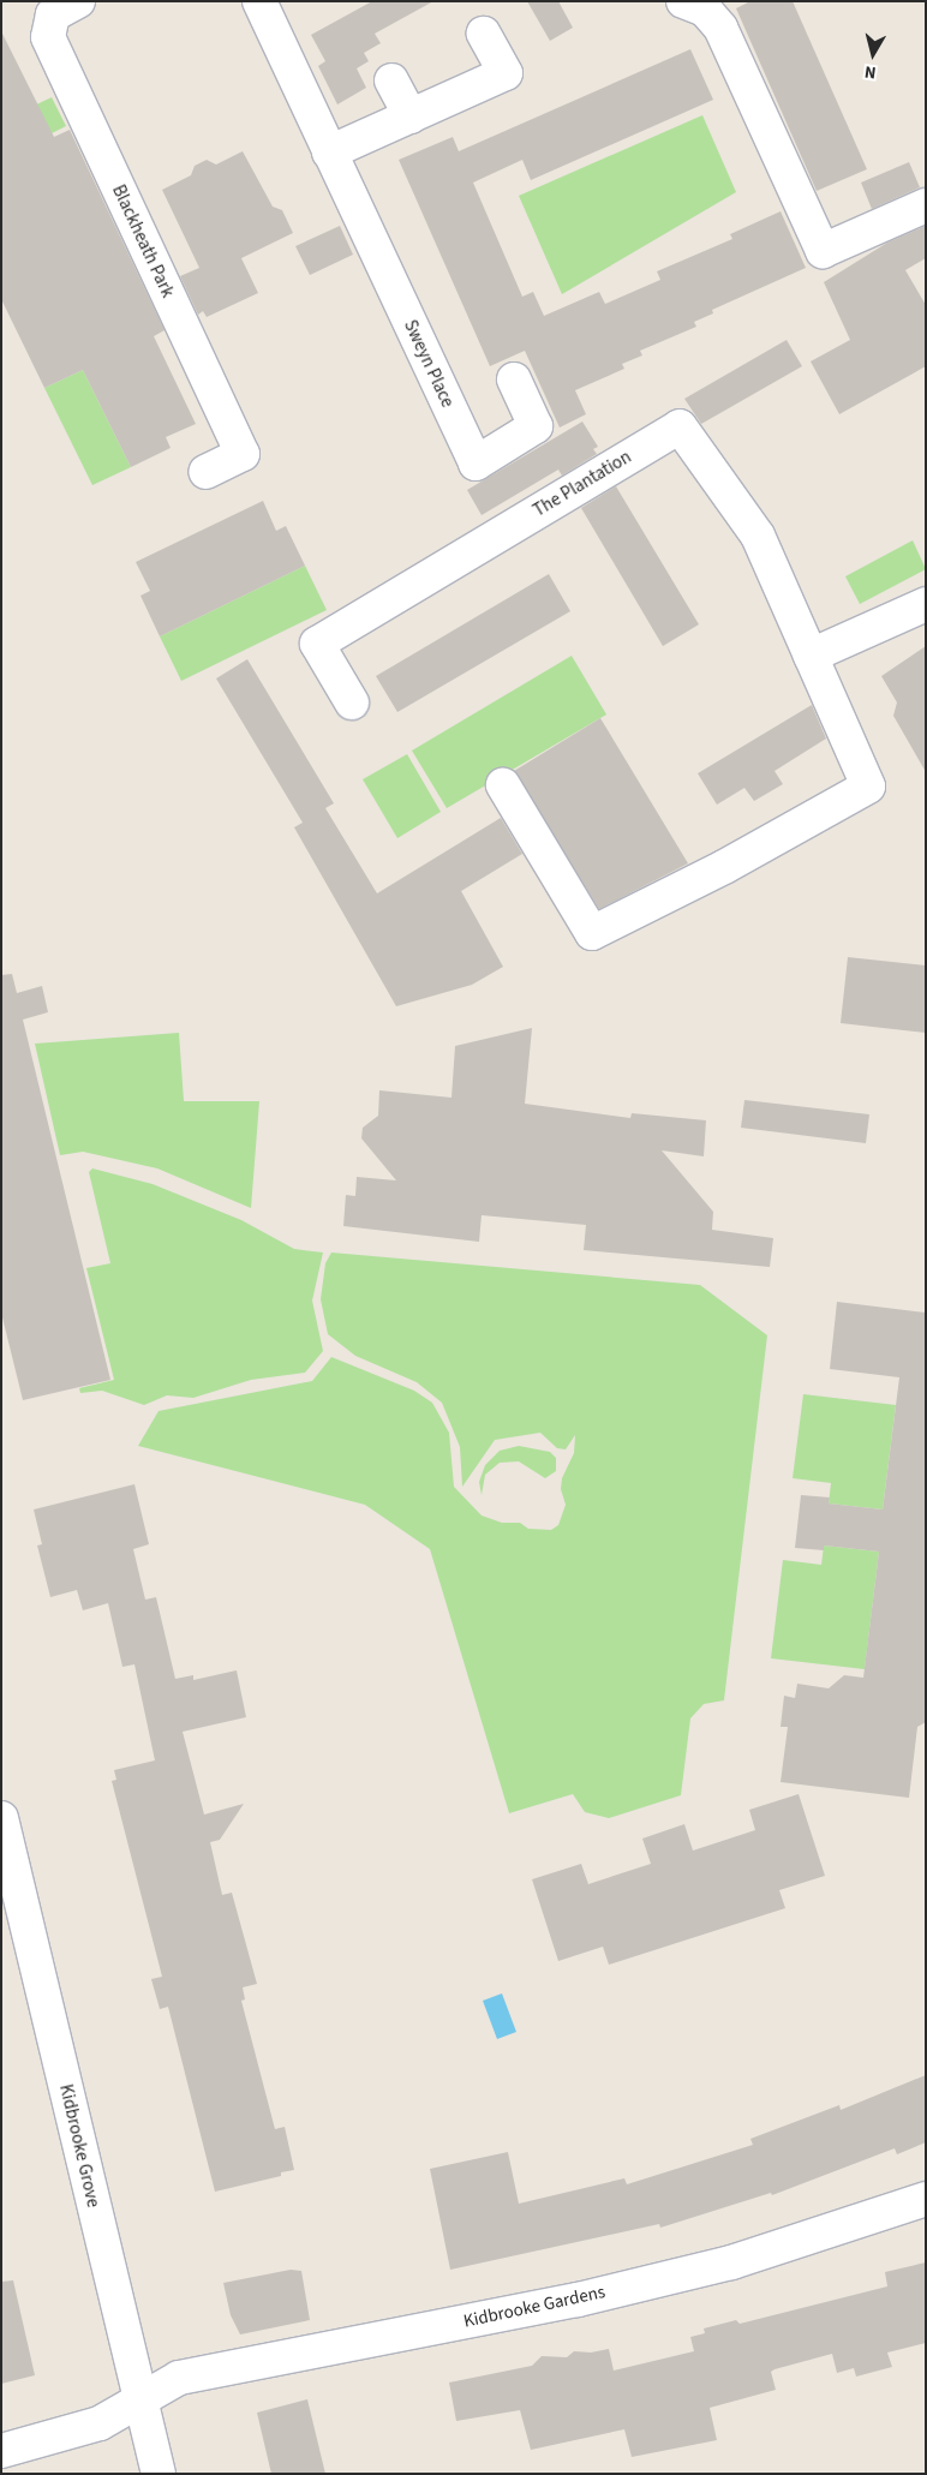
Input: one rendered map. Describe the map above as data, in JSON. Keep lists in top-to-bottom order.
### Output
{
  "streets": {
    "street": [
      "Blackheath Park",
      "Sweyn Place",
      "The Plantation",
      "Kidbrooke Grove",
      "Kidbrooke Gardens"
    ]
  },
  "crossings": [
    ["Kidbrooke Grove", "Kidbrooke Gardens"]
  ],
  "north": "bottom"
}
